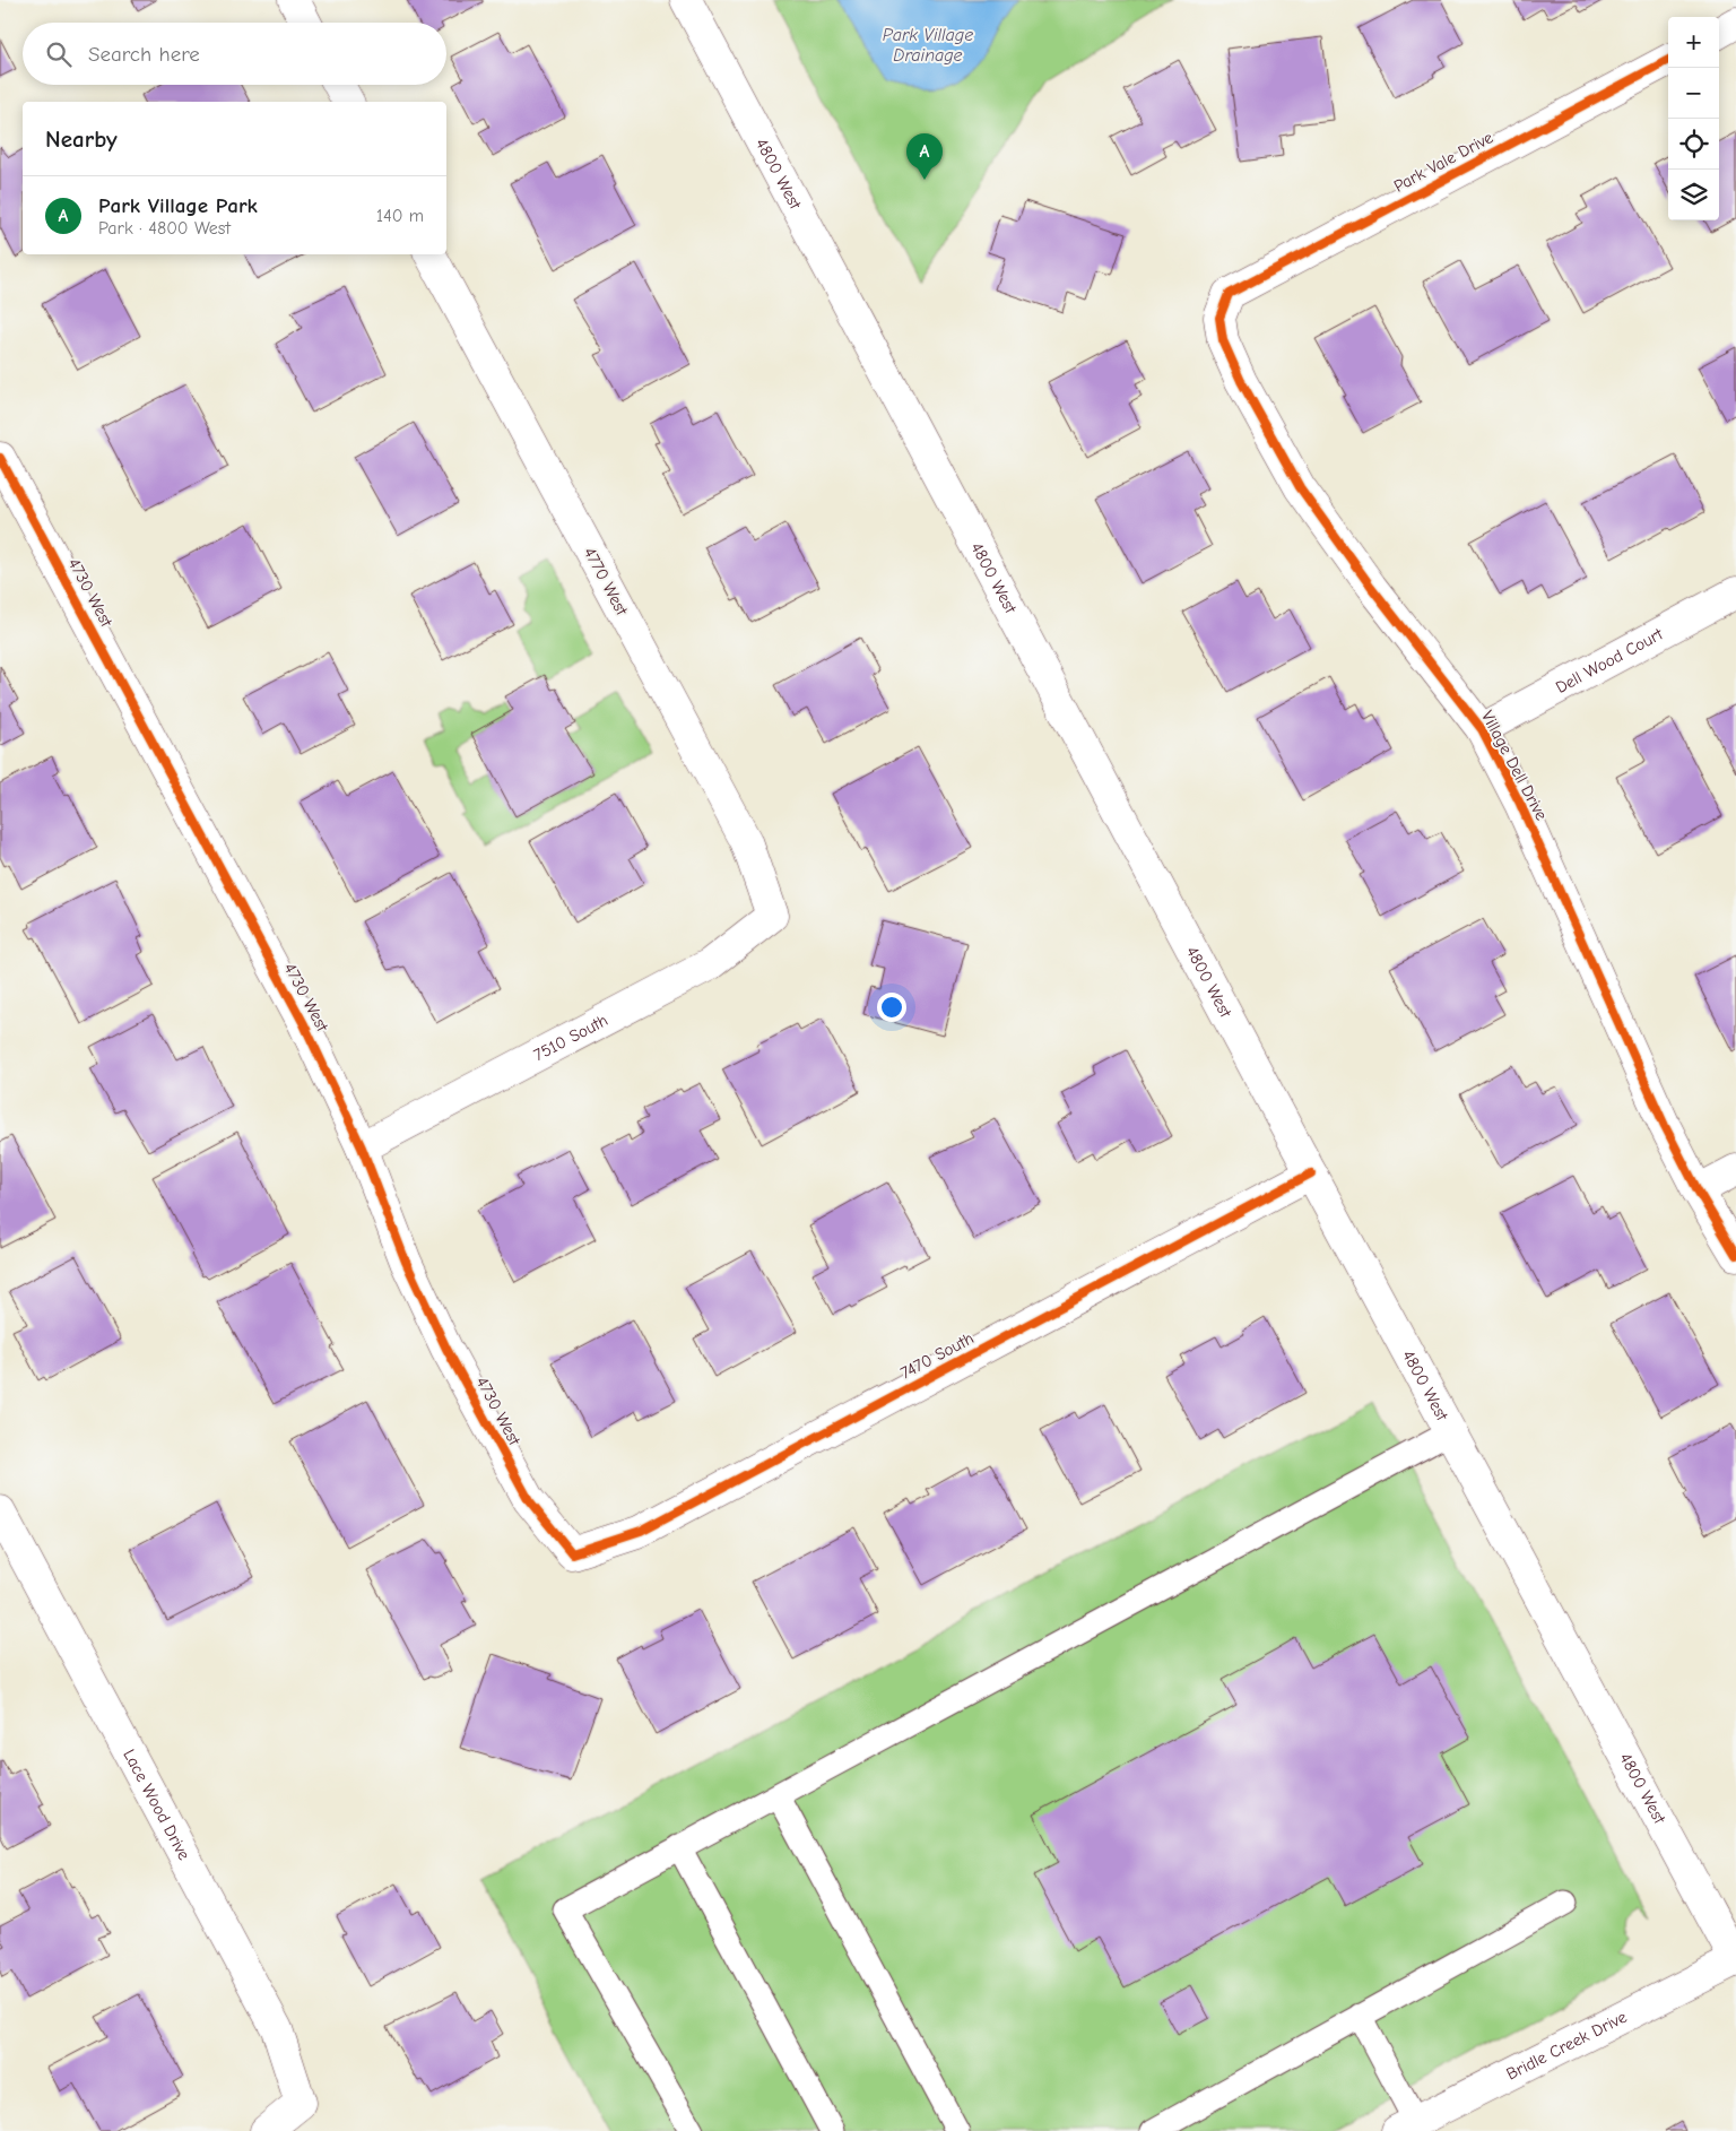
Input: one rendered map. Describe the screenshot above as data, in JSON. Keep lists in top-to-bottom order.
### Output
{
  "streets": {
    "street": [
      "Park Vale Drive",
      "4800 West",
      "4770 West",
      "4730 West",
      "Dell Wood Court",
      "Village Dell Drive",
      "7510 South",
      "7470 South",
      "Lace Wood Drive",
      "Bridle Creek Drive"
    ]
  },
  "crossings": [
    ["Park Vale Drive", "Village Dell Drive"],
    ["4800 West", "7470 South"],
    ["4800 West", "Bridle Creek Drive"],
    ["4770 West", "7510 South"],
    ["4730 West", "7510 South"],
    ["4730 West", "7470 South"],
    ["Dell Wood Court", "Village Dell Drive"]
  ],
  "water": ["Park Village Drainage"],
  "page": {
    "map_buttons": ["+", "−"],
    "search": "Search here",
    "heading": "Nearby",
    "pins": "A",
    "list": [
      {
        "mark": "A",
        "name": "Park Village Park",
        "note": "Park · 4800 West",
        "value": "140 m"
      }
    ]
  }
}
